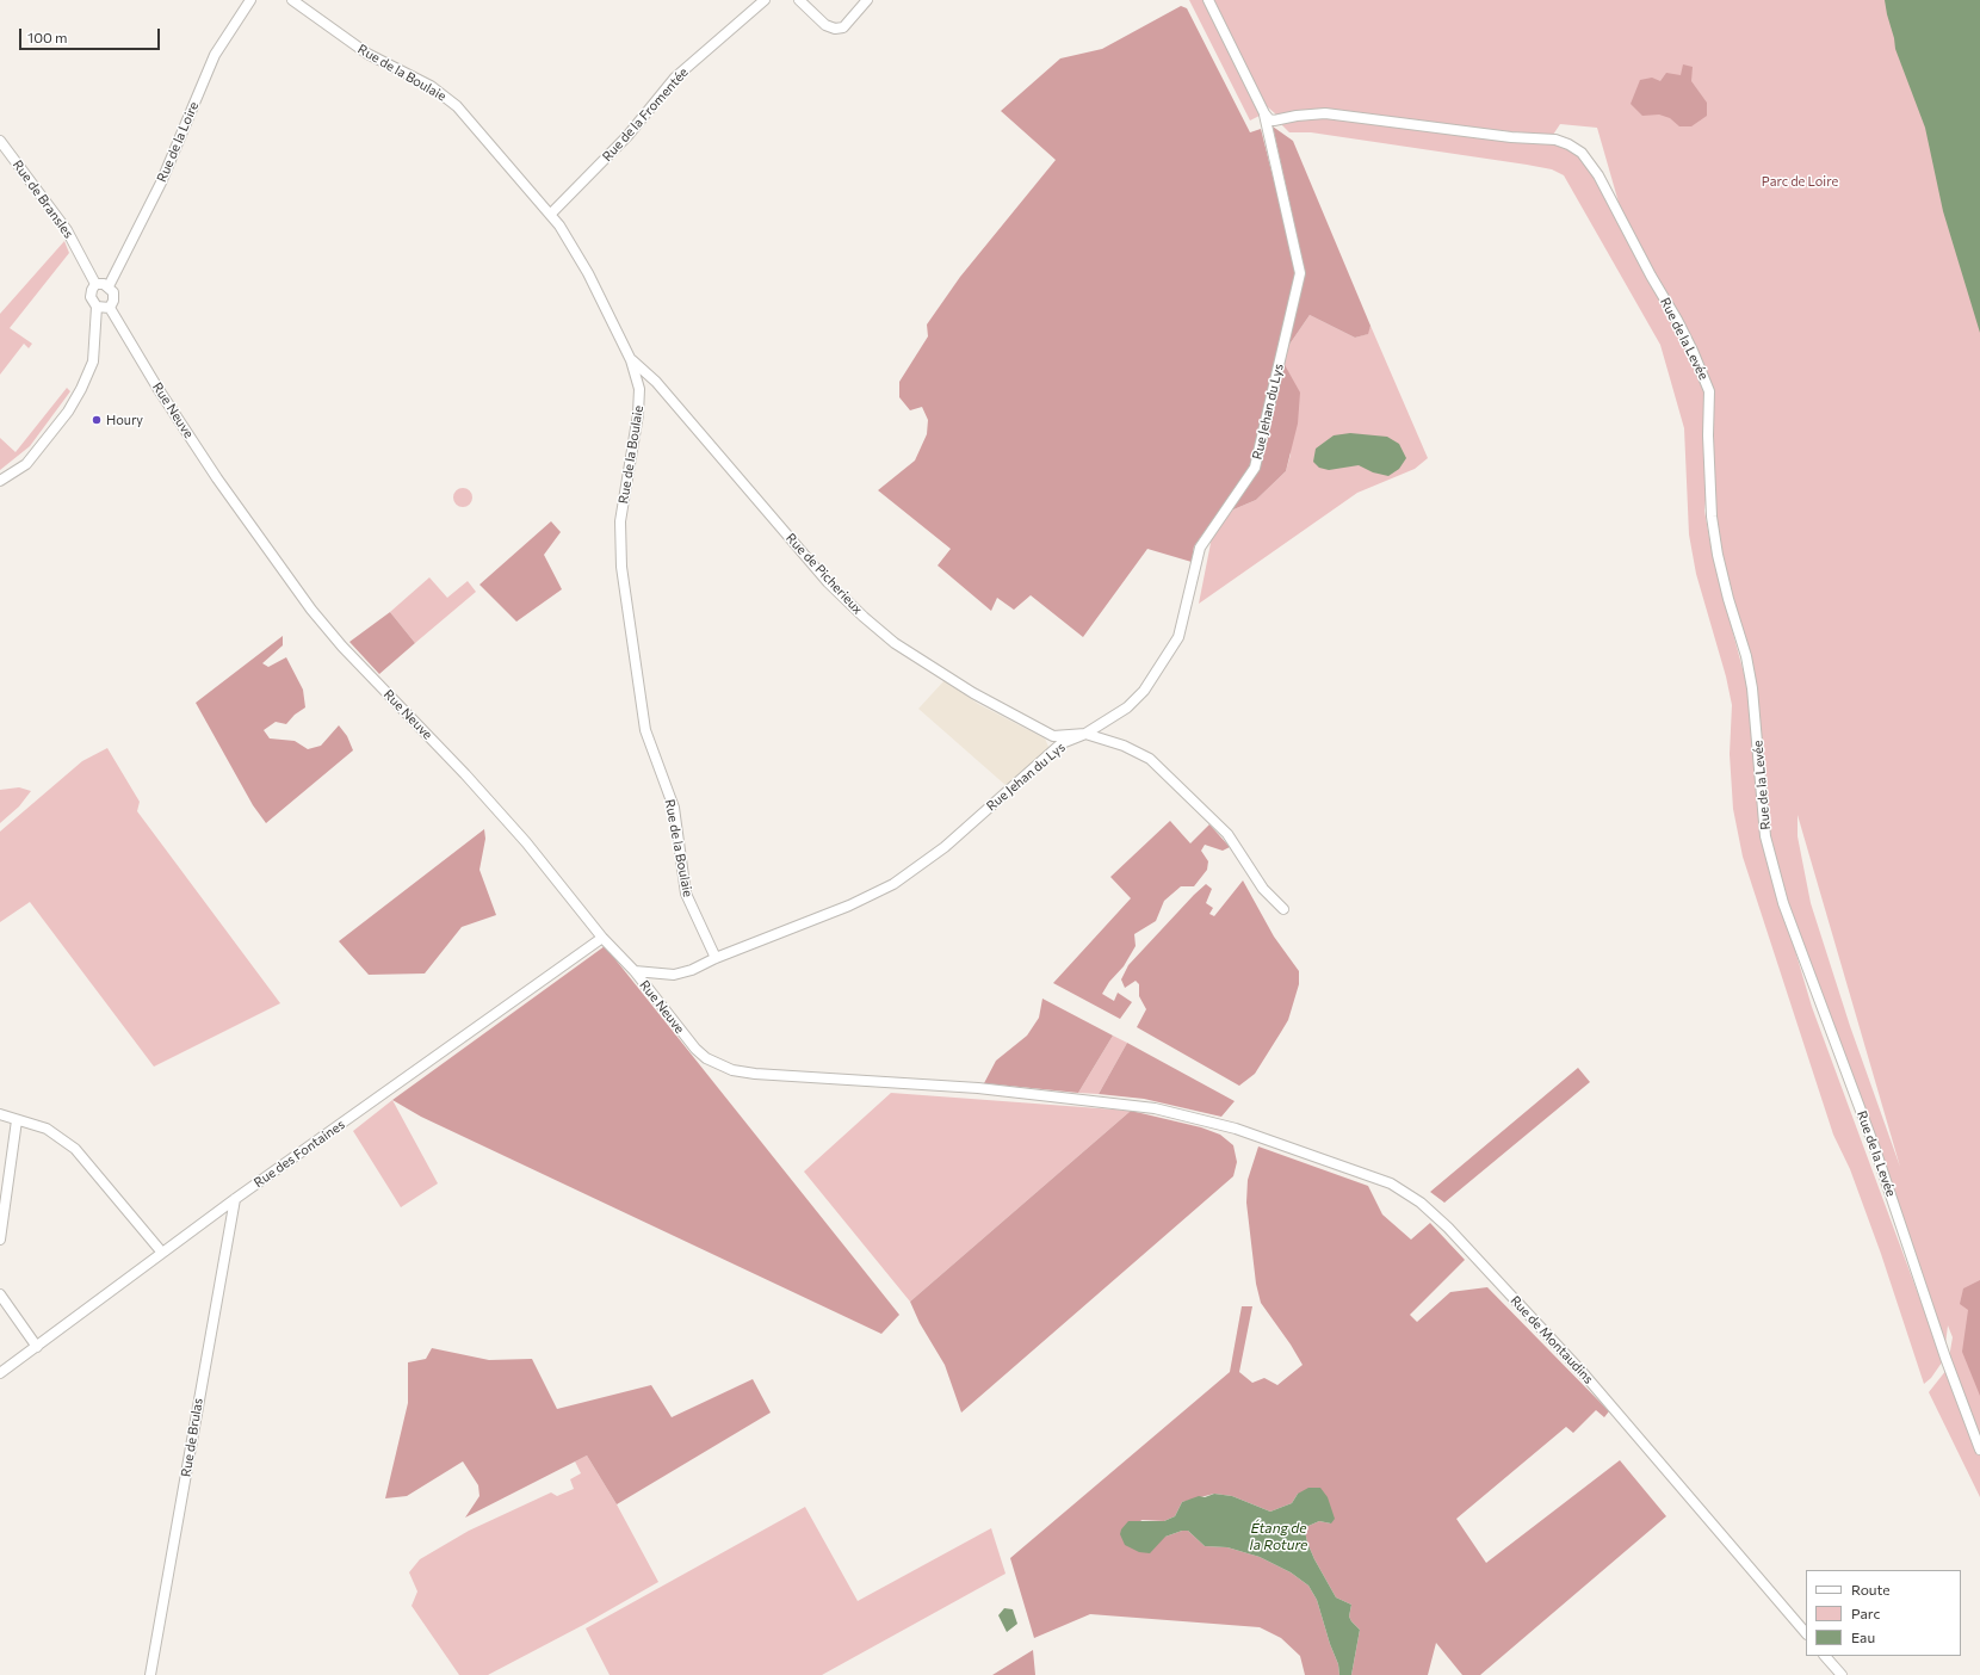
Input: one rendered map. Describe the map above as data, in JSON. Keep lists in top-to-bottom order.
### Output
{
  "streets": {
    "street": [
      "Rue de la Boulaie",
      "Rue de la Fromentée",
      "Rue de la Loire",
      "Rue de Bransles",
      "Rue de la Levée",
      "Rue Neuve",
      "Rue Jehan du Lys",
      "Rue de Picherieux",
      "Rue des Fontaines",
      "Rue de Montaudins",
      "Rue de Brulas"
    ]
  },
  "crossings": [
    ["Rue de la Boulaie", "Rue de la Fromentée"],
    ["Rue de la Boulaie", "Rue Jehan du Lys"],
    ["Rue de la Boulaie", "Rue de Picherieux"],
    ["Rue de la Loire", "Rue de Bransles"],
    ["Rue de la Loire", "Rue Neuve"],
    ["Rue de Bransles", "Rue Neuve"],
    ["Rue de la Levée", "Rue Jehan du Lys"],
    ["Rue Neuve", "Rue Jehan du Lys"],
    ["Rue Neuve", "Rue des Fontaines"],
    ["Rue Neuve", "Rue de Montaudins"],
    ["Rue Jehan du Lys", "Rue de Picherieux"],
    ["Rue des Fontaines", "Rue de Brulas"]
  ],
  "water": ["Étang de la Roture"],
  "parks": ["Parc de Loire"],
  "places": ["Houry"],
  "legend": ["Route", "Parc", "Eau"],
  "scale_bar": "100 m"
}
